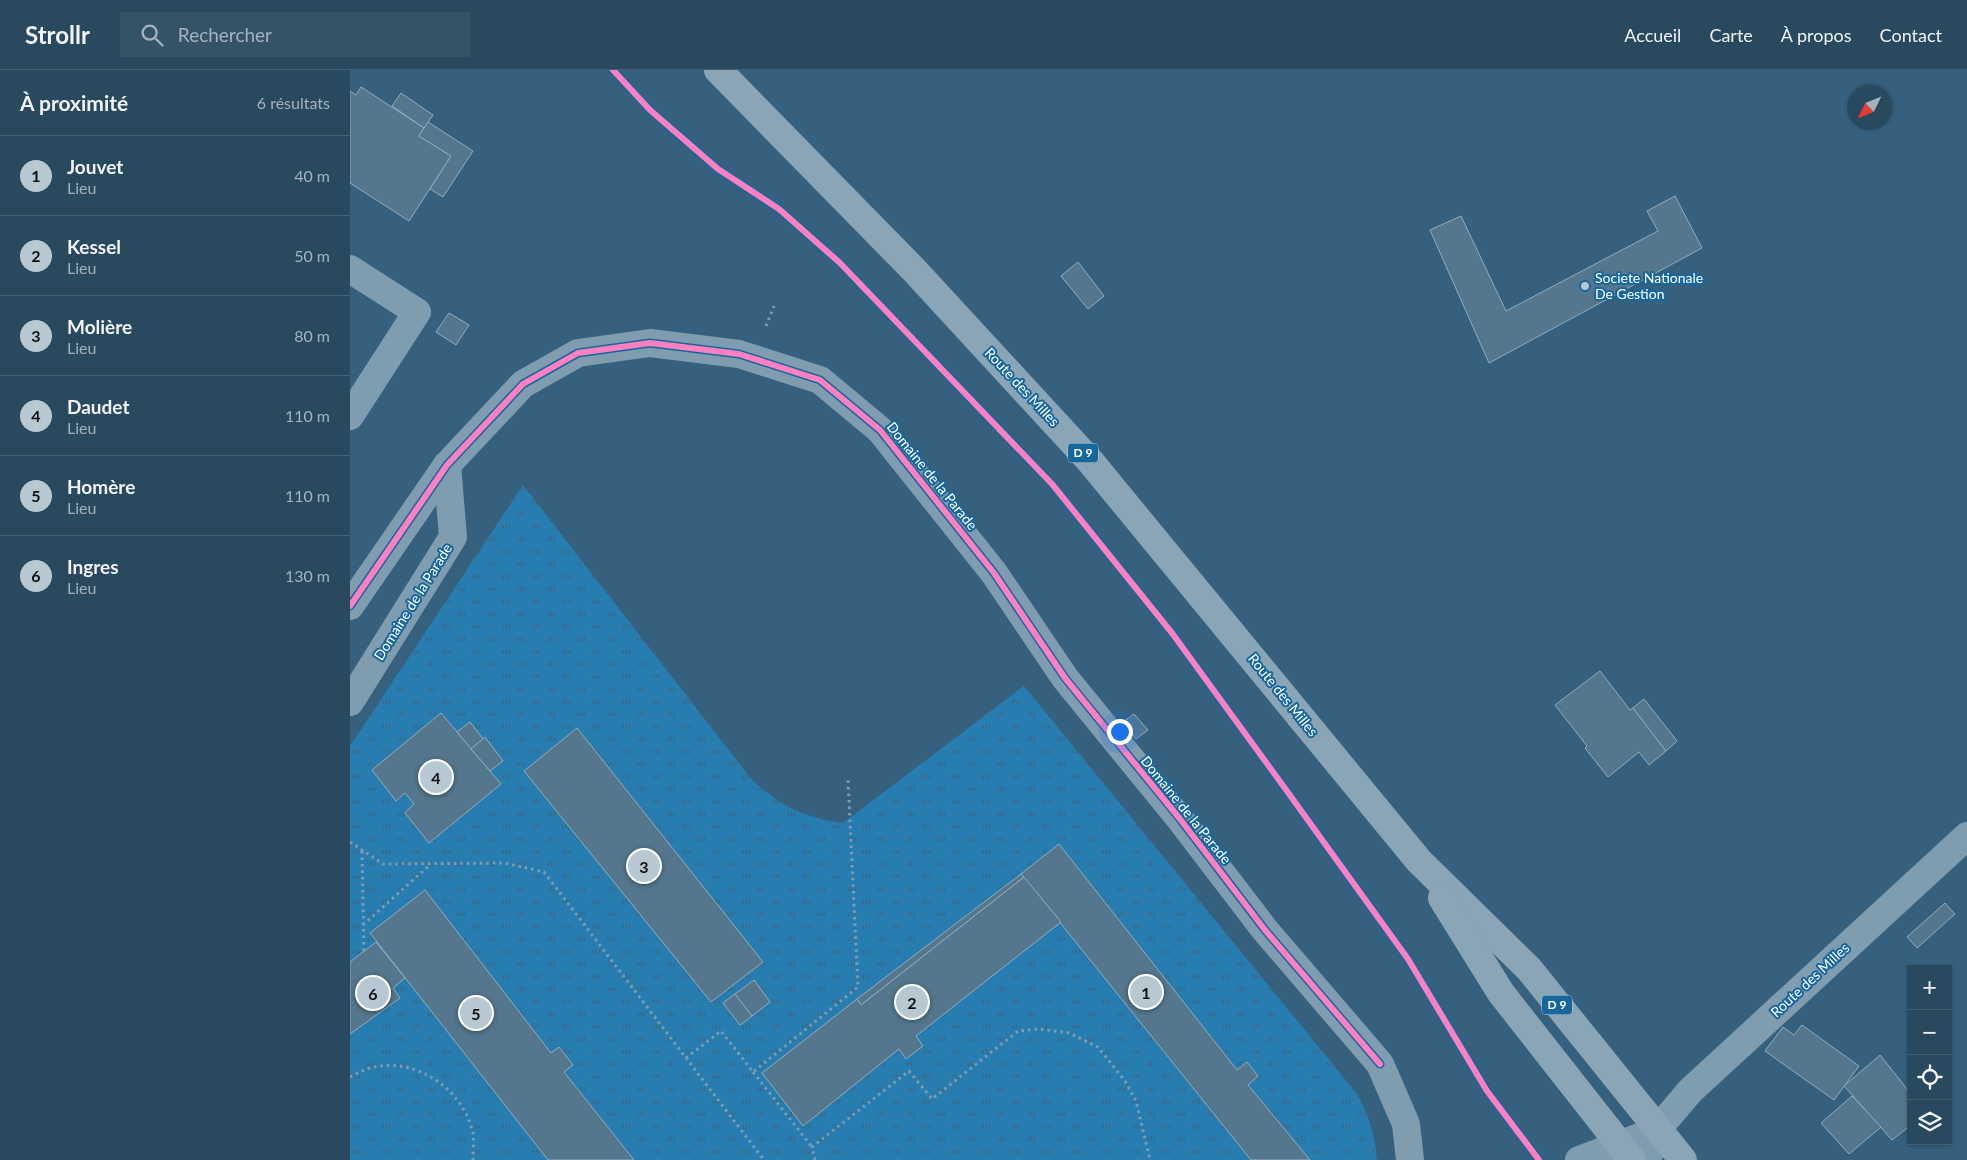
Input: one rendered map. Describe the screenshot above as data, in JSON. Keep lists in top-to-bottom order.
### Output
{
  "streets": {
    "main road": ["Route des Milles", "D 9"],
    "street": ["Domaine de la Parade"]
  },
  "places": ["Societe Nationale De Gestion"],
  "north": "bottom left",
  "page": {
    "header": "Strollr",
    "search": "Rechercher",
    "nav": [
      "Accueil",
      "Carte",
      "À propos",
      "Contact"
    ],
    "heading": ["À proximité", "6 résultats"],
    "list": [
      {
        "mark": "1",
        "name": "Jouvet",
        "note": "Lieu",
        "value": "40 m"
      },
      {
        "mark": "2",
        "name": "Kessel",
        "note": "Lieu",
        "value": "50 m"
      },
      {
        "mark": "3",
        "name": "Molière",
        "note": "Lieu",
        "value": "80 m"
      },
      {
        "mark": "4",
        "name": "Daudet",
        "note": "Lieu",
        "value": "110 m"
      },
      {
        "mark": "5",
        "name": "Homère",
        "note": "Lieu",
        "value": "110 m"
      },
      {
        "mark": "6",
        "name": "Ingres",
        "note": "Lieu",
        "value": "130 m"
      }
    ],
    "pins": [
      "4",
      "3",
      "1",
      "6",
      "2",
      "5"
    ],
    "map_buttons": ["+", "−"]
  }
}
